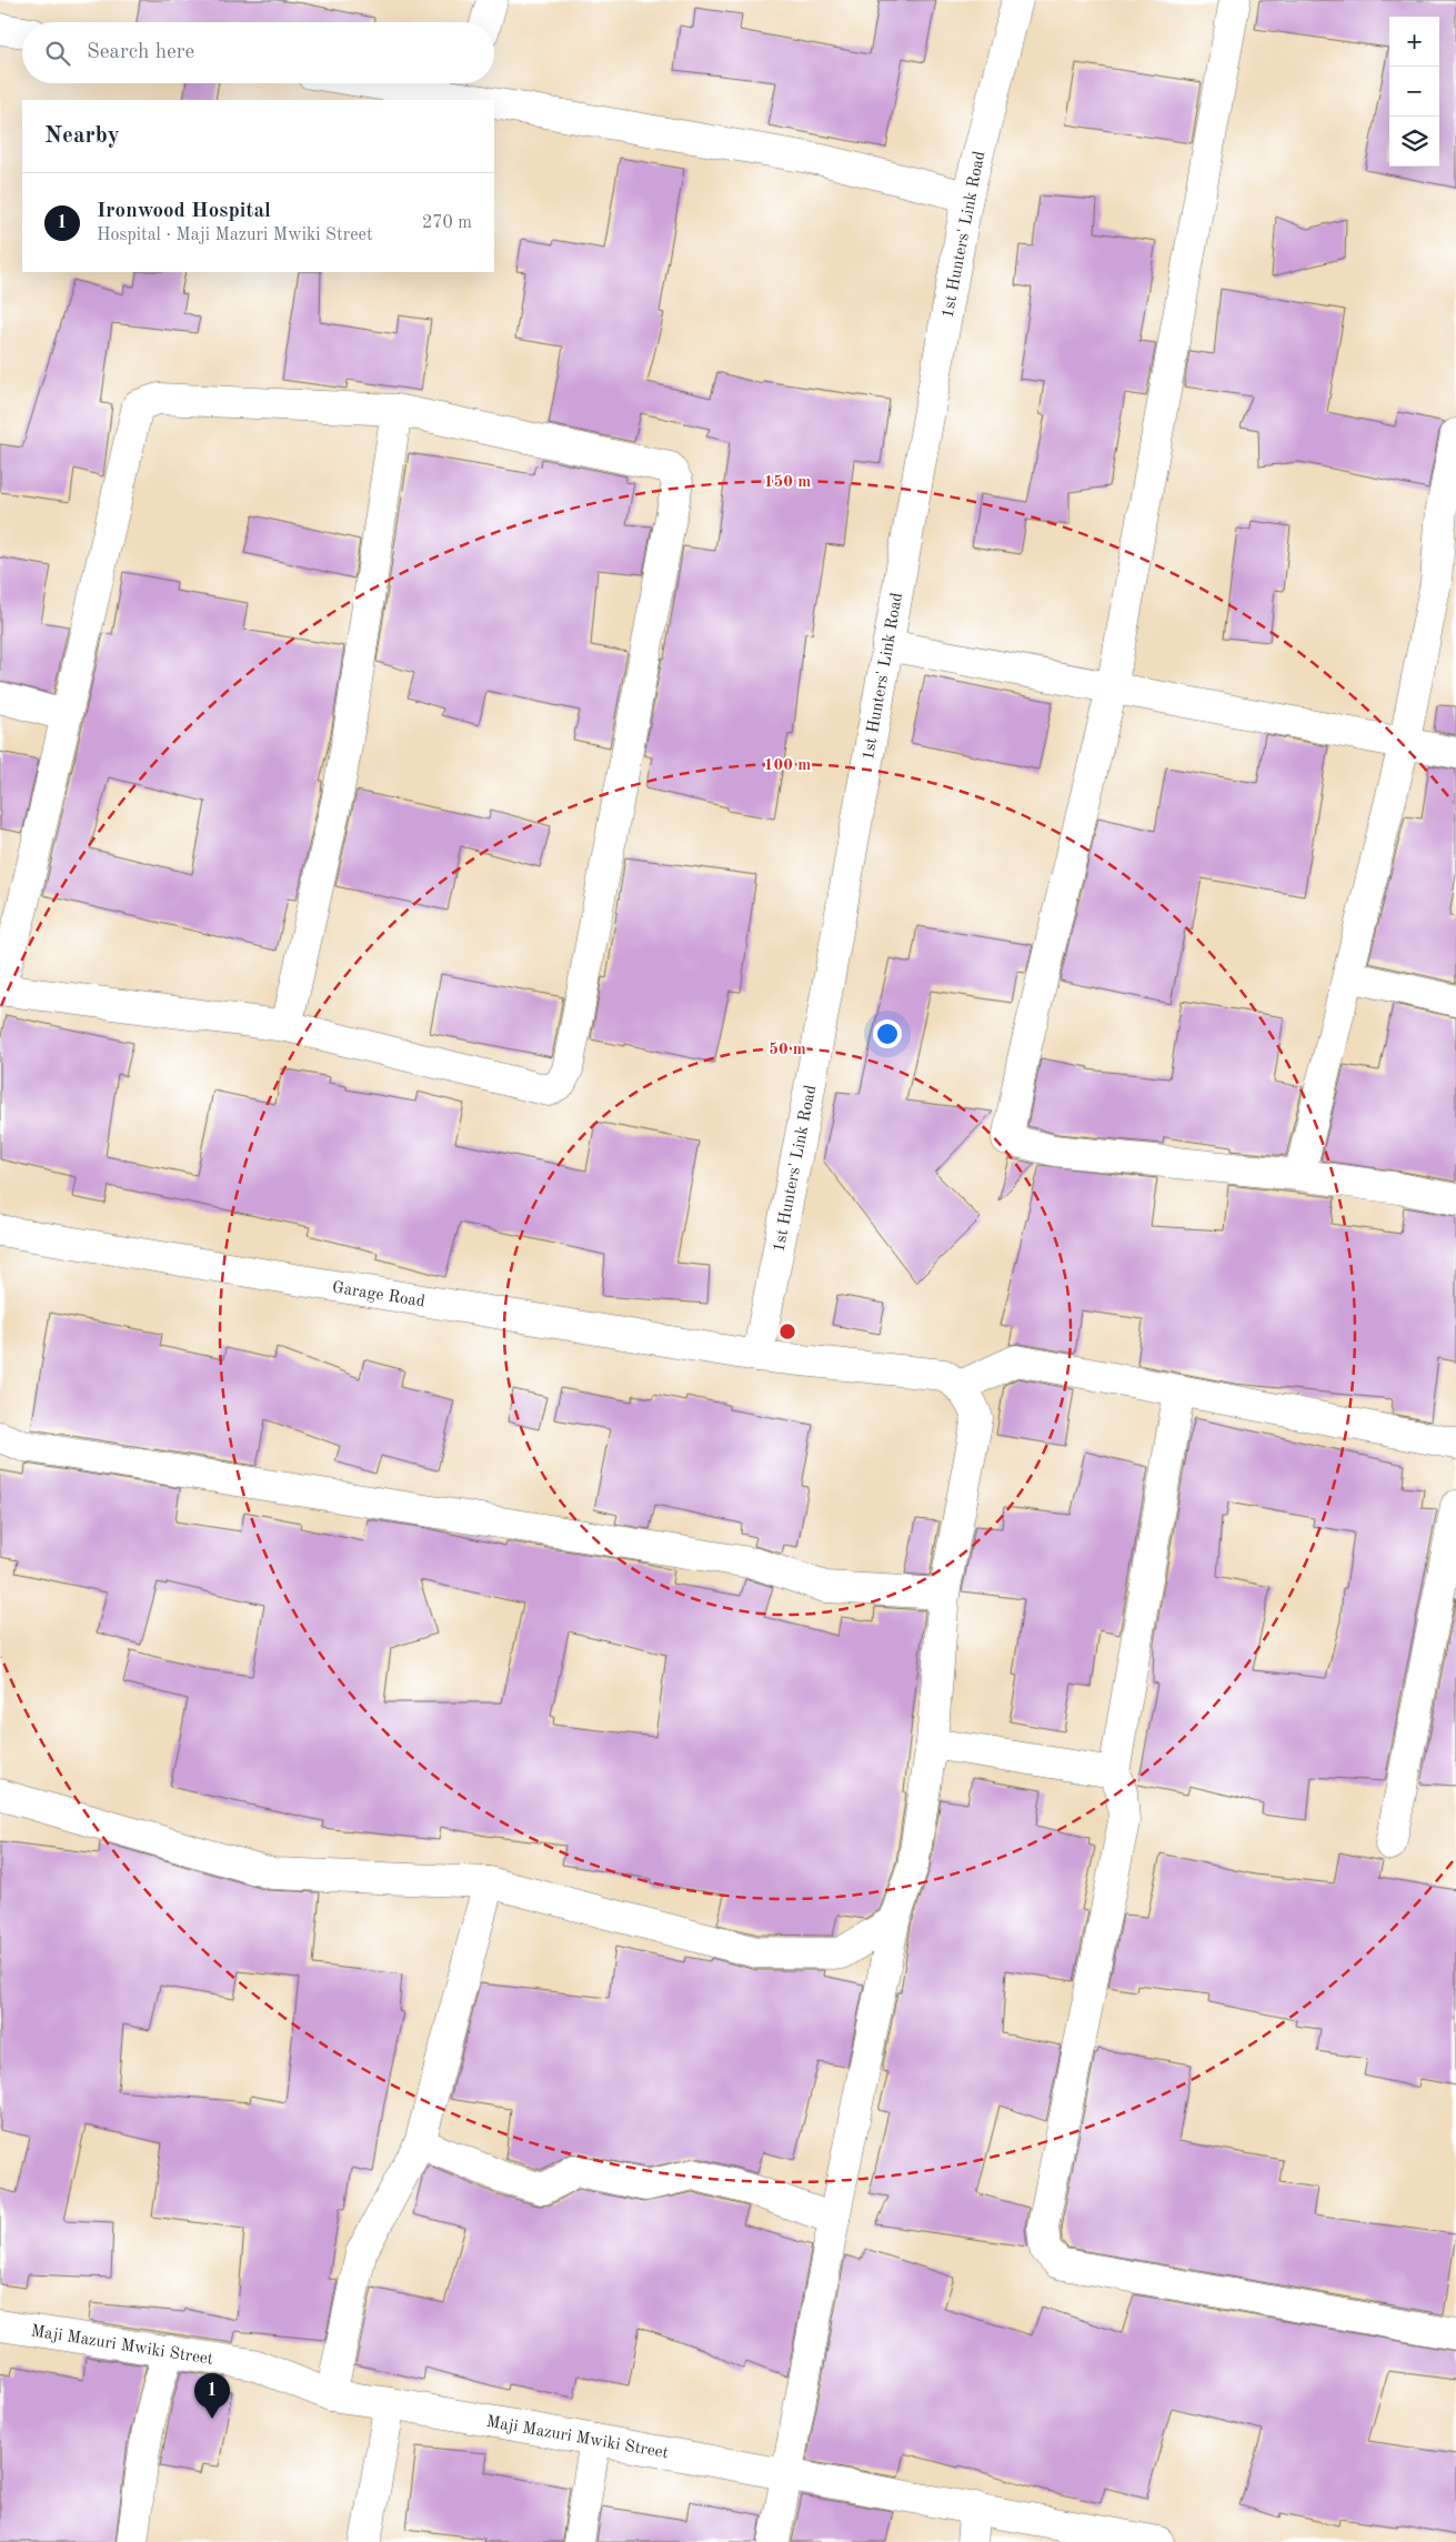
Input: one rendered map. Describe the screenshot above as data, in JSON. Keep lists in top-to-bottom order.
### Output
{
  "streets": {
    "street": ["1st Hunters' Link Road", "Garage Road", "Maji Mazuri Mwiki Street"]
  },
  "crossings": [
    ["1st Hunters' Link Road", "Garage Road"]
  ],
  "page": {
    "map_buttons": ["+", "−"],
    "search": "Search here",
    "heading": "Nearby",
    "list": [
      {
        "mark": "1",
        "name": "Ironwood Hospital",
        "note": "Hospital · Maji Mazuri Mwiki Street",
        "value": "270 m"
      }
    ],
    "pins": "1"
  },
  "rings": ["150 m", "100 m", "50 m"]
}
